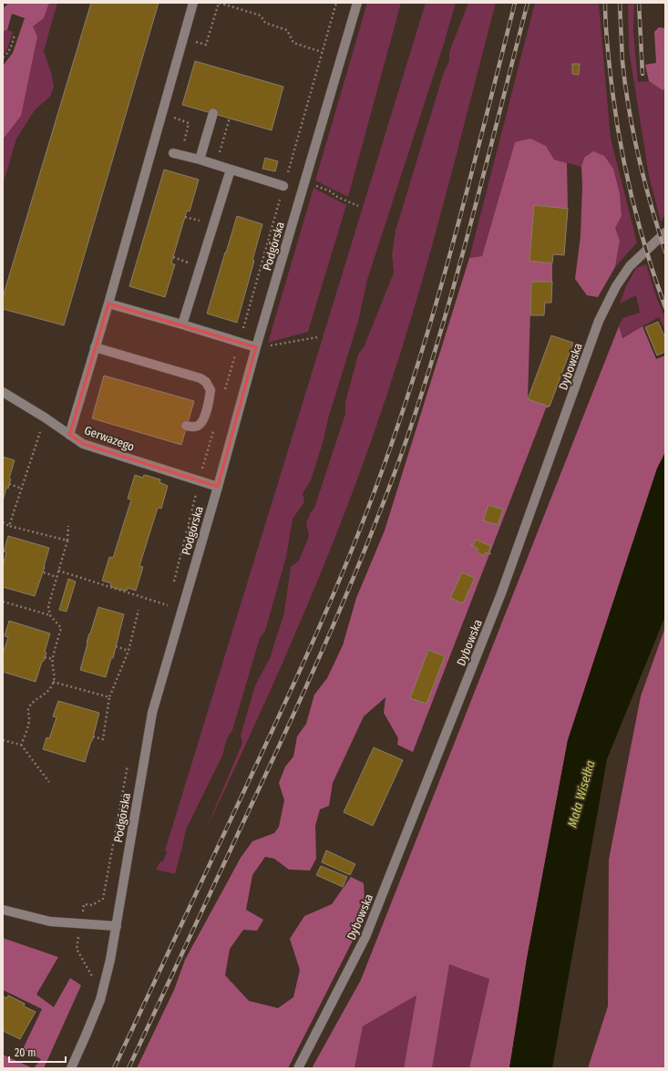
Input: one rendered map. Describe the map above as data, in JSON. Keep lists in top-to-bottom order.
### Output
{
  "streets": {
    "street": ["Podgórska", "Dybowska", "Gerwazego"]
  },
  "crossings": [
    ["Podgórska", "Gerwazego"]
  ],
  "water": ["Mała Wisełka"],
  "scale_bar": "20 m"
}
